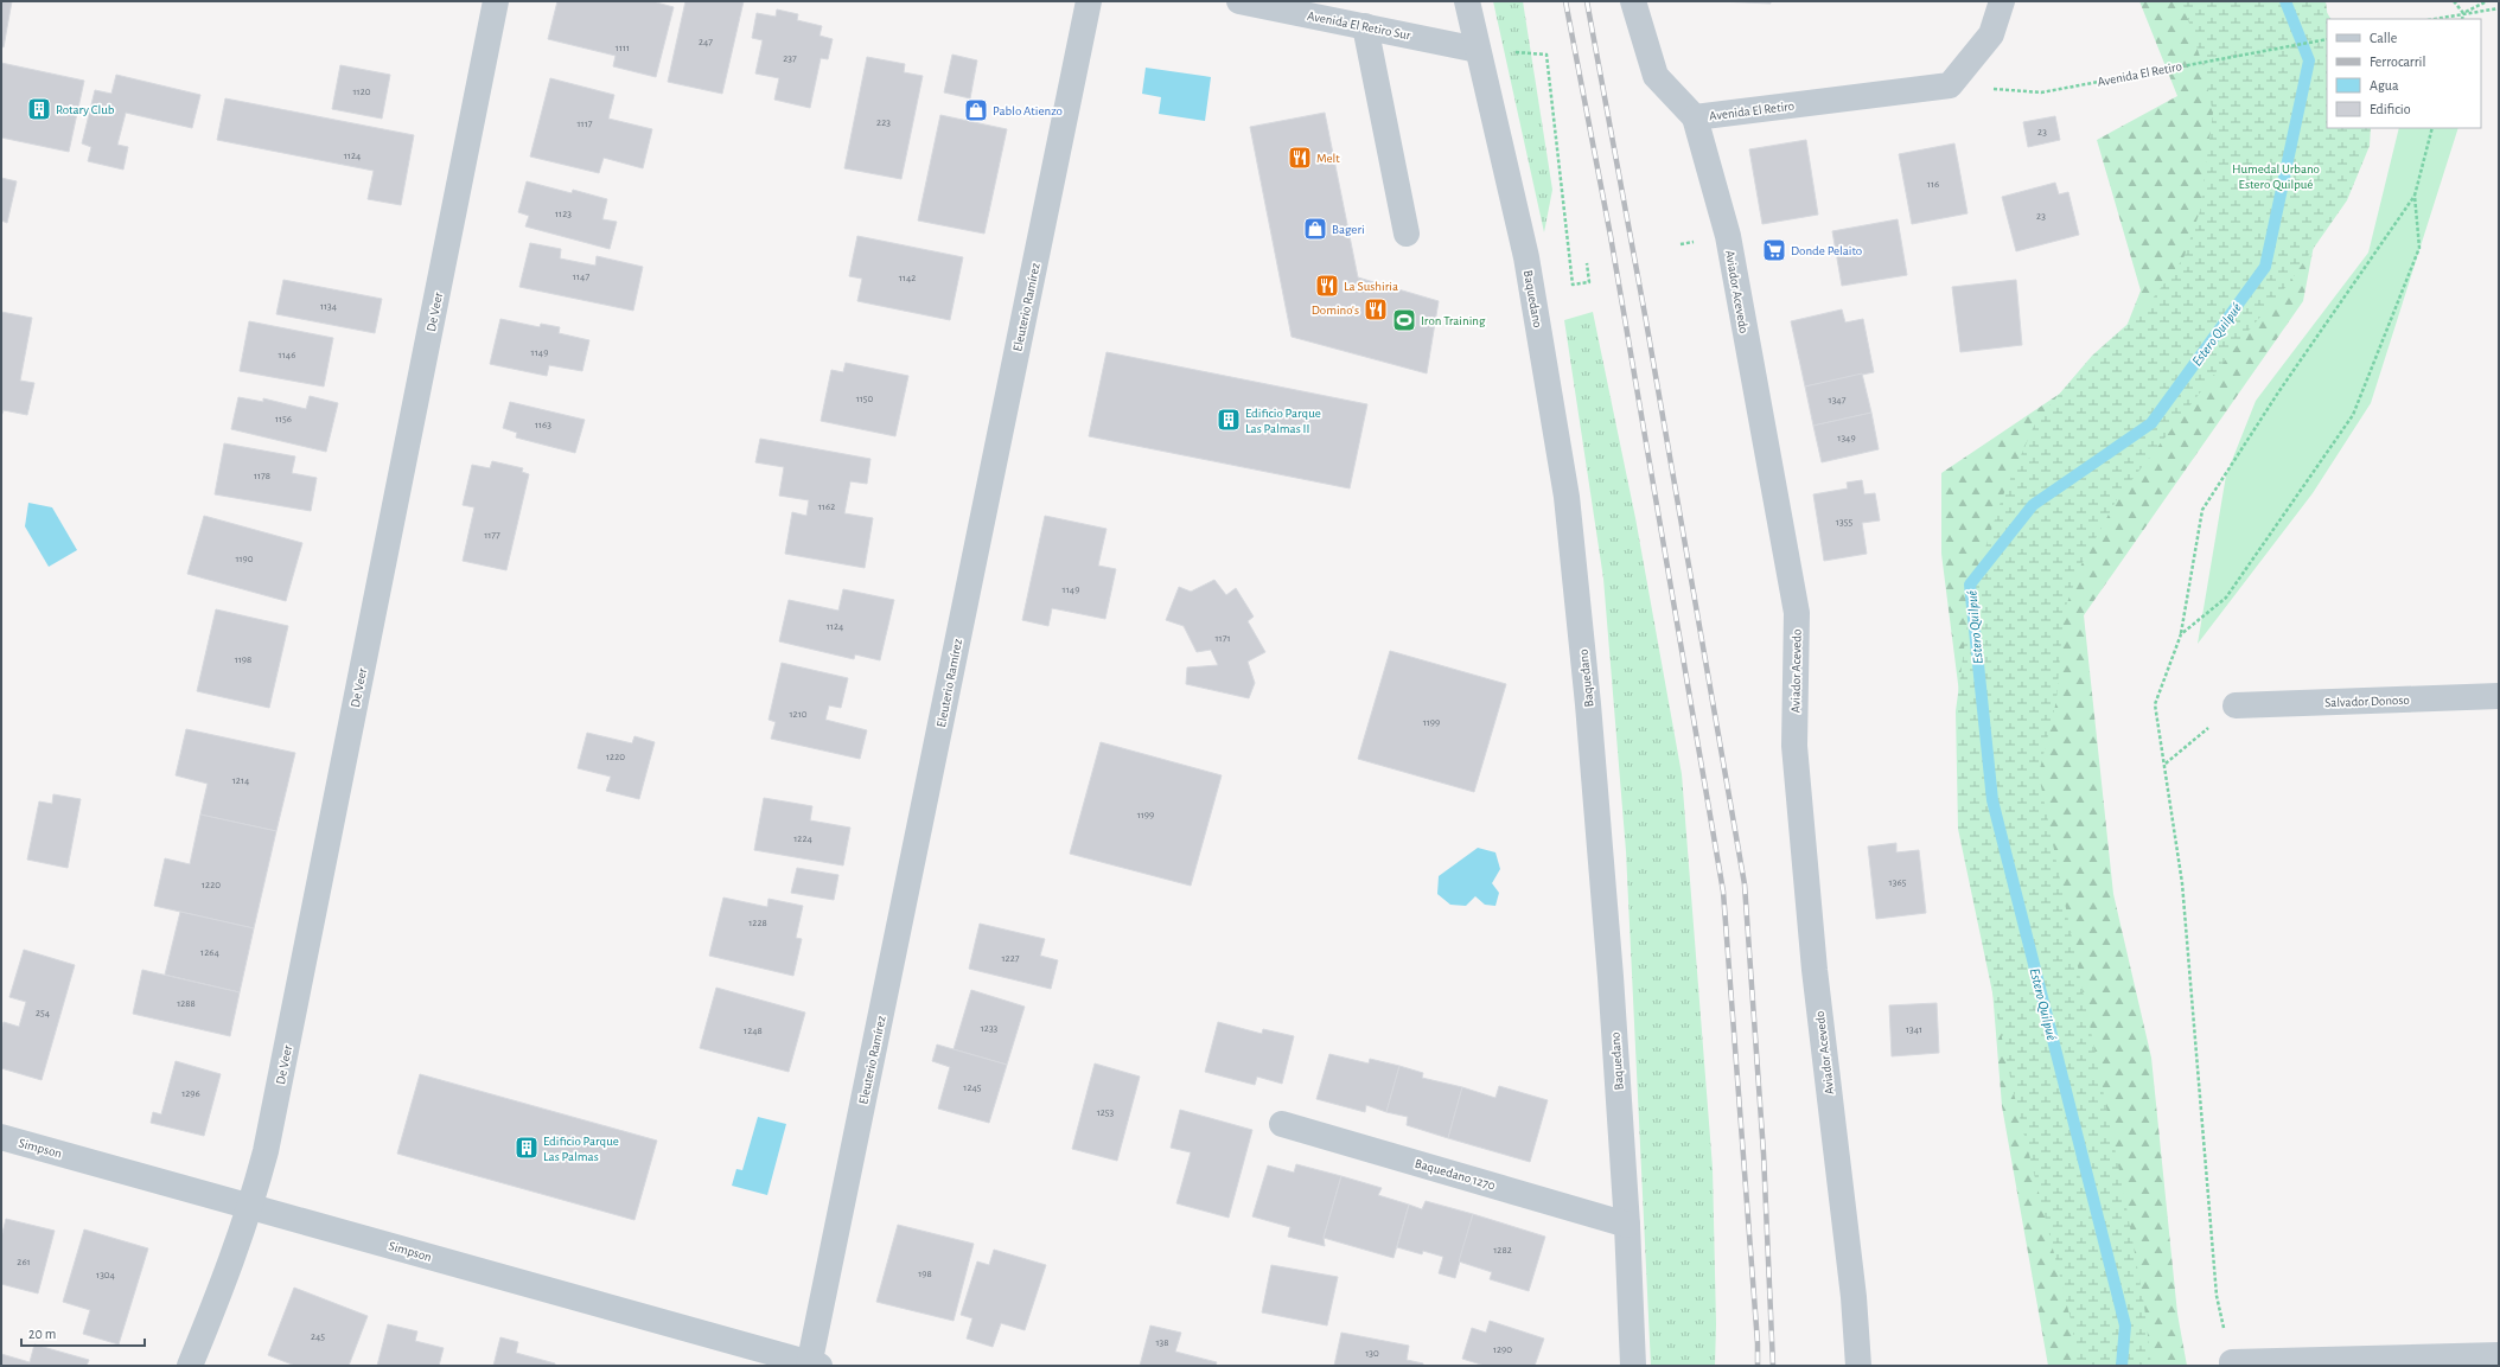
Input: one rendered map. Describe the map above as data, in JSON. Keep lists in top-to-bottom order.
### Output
{
  "streets": {
    "street": [
      "Avenida El Retiro Sur",
      "Avenida El Retiro",
      "Aviador Acevedo",
      "Baquedano",
      "Eleuterio Ramírez",
      "De Veer",
      "Salvador Donoso",
      "Simpson",
      "Baquedano 1270"
    ]
  },
  "crossings": [
    ["Avenida El Retiro Sur", "Baquedano"],
    ["Avenida El Retiro", "Aviador Acevedo"],
    ["Baquedano", "Baquedano 1270"],
    ["Eleuterio Ramírez", "Simpson"],
    ["De Veer", "Simpson"]
  ],
  "water": ["Estero Quilpué"],
  "parks": ["Humedal Urbano Estero Quilpué"],
  "places": {
    "building": ["Rotary Club", "Edificio Parque Las Palmas II", "Edificio Parque Las Palmas"],
    "shop": ["Pablo Atienzo", "Bageri"],
    "restaurant": ["Melt", "La Sushiria", "Domino's"],
    "supermarket": ["Donde Pelaito"],
    "sports": ["Iron Training"]
  },
  "house_numbers": [
    "247",
    "1111",
    "237",
    "1120",
    "223",
    "1117",
    "23",
    "1124",
    "116",
    "1123",
    "23",
    "1147",
    "1142",
    "1134",
    "1149",
    "1146",
    "1150",
    "1347",
    "1156",
    "1163",
    "1349",
    "1178",
    "1162",
    "1355",
    "1177",
    "1190",
    "1149",
    "1124",
    "1171",
    "1198",
    "1210",
    "1199",
    "1220",
    "1214",
    "1199",
    "1224",
    "1365",
    "1220",
    "1228",
    "1264",
    "1227",
    "1288",
    "254",
    "1233",
    "1341",
    "1248",
    "1245",
    "1296",
    "1253",
    "1282",
    "261",
    "198",
    "1304",
    "245",
    "138",
    "1290",
    "130"
  ],
  "legend": [
    "Calle",
    "Ferrocarril",
    "Agua",
    "Edificio"
  ],
  "scale_bar": "20 m"
}
